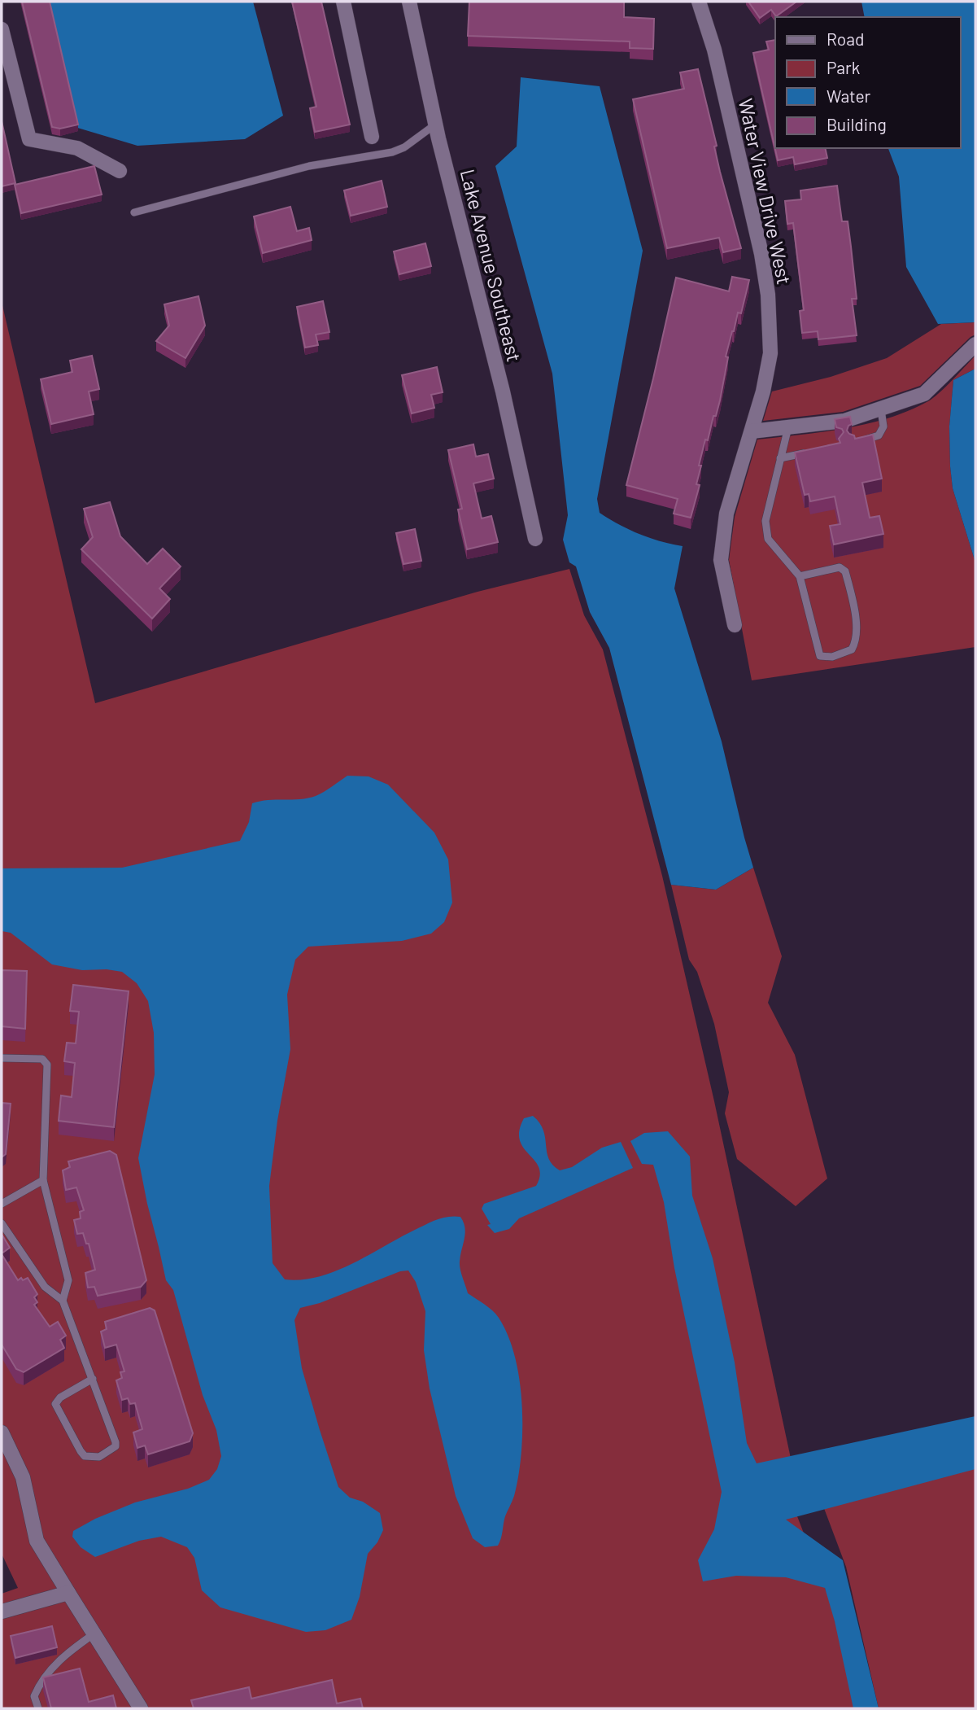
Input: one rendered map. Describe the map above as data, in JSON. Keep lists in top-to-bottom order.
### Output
{
  "streets": {
    "street": ["Water View Drive West", "Lake Avenue Southeast"]
  },
  "legend": [
    "Road",
    "Park",
    "Water",
    "Building"
  ]
}
